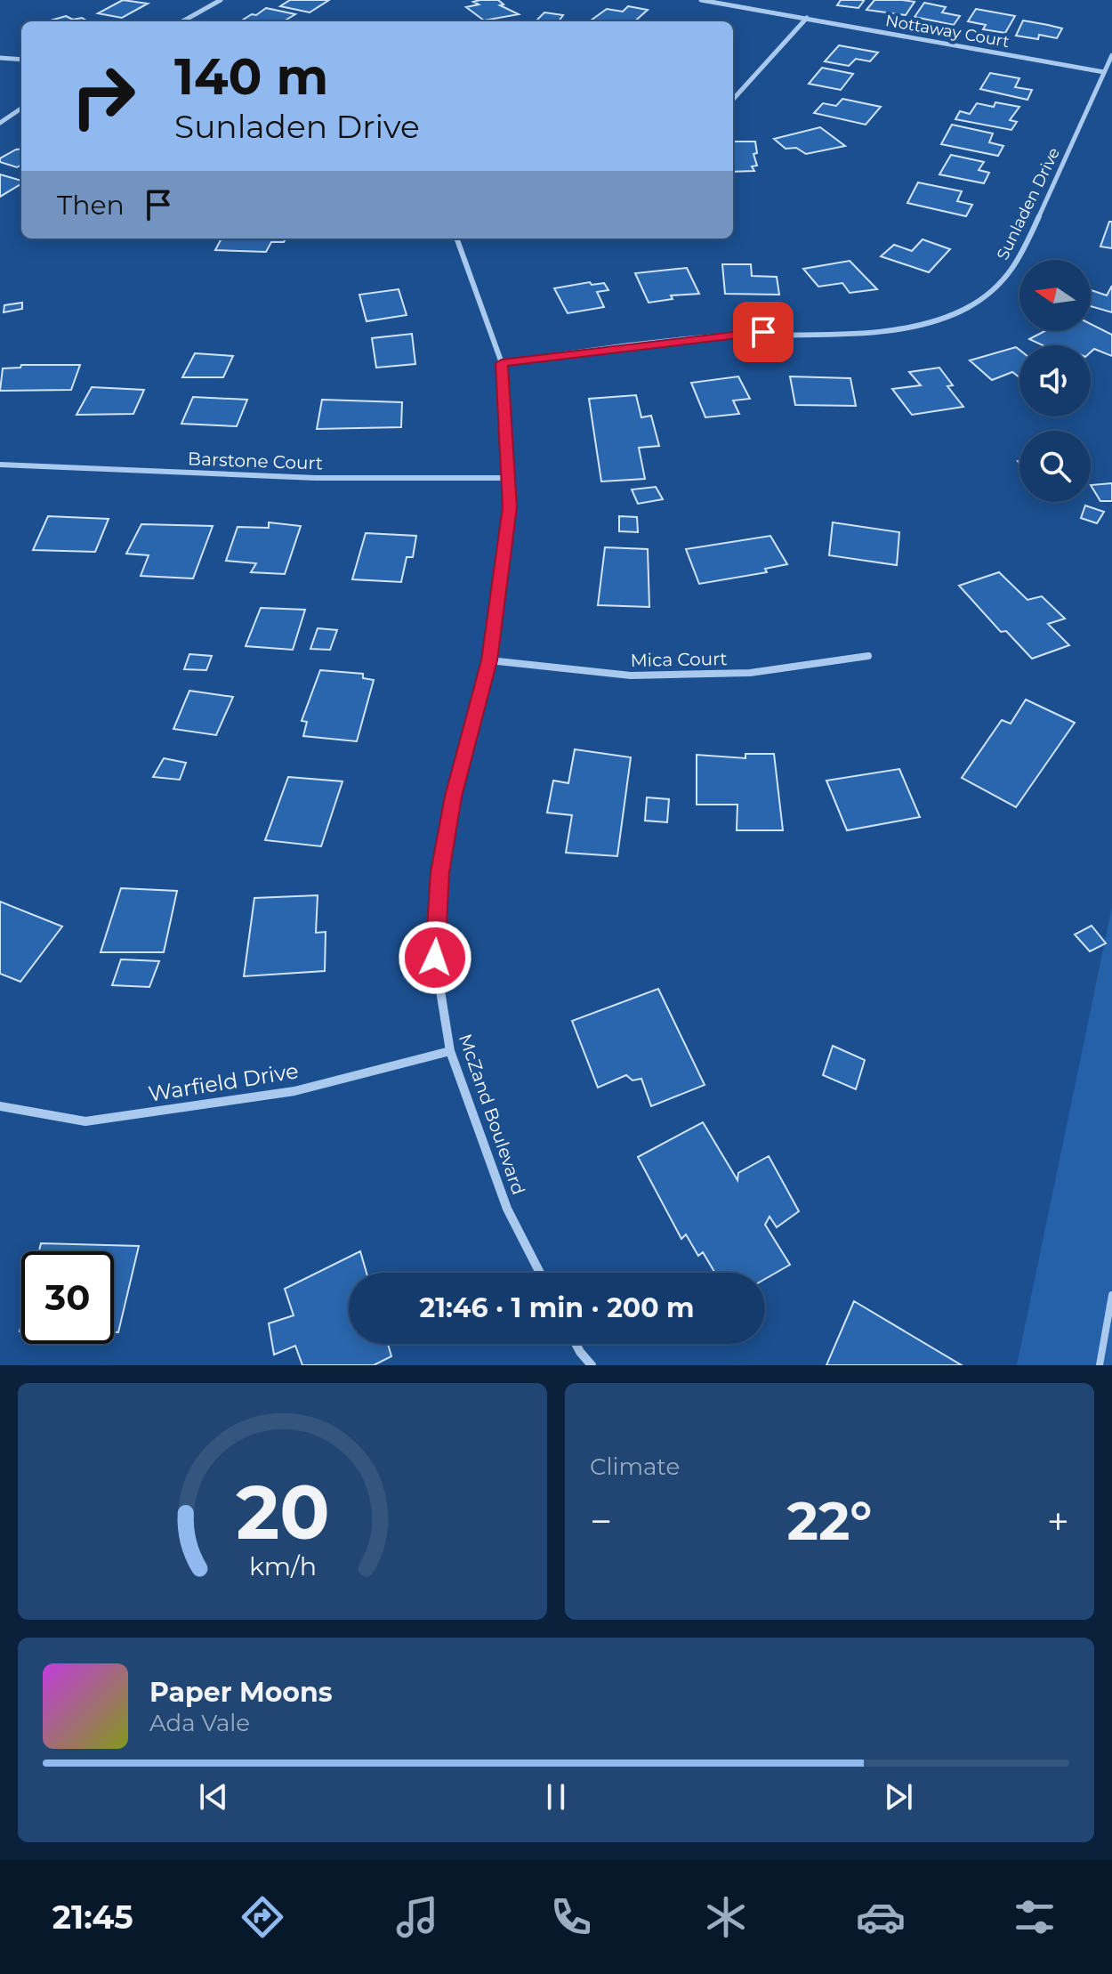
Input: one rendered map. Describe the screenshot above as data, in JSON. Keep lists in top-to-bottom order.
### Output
{
  "streets": {
    "street": [
      "Nottaway Court",
      "Sunladen Drive",
      "Barstone Court",
      "Mica Court",
      "Warfield Drive",
      "McZand Boulevard"
    ]
  },
  "crossings": [
    ["Nottaway Court", "Sunladen Drive"],
    ["Sunladen Drive", "McZand Boulevard"],
    ["Barstone Court", "McZand Boulevard"],
    ["Mica Court", "McZand Boulevard"],
    ["Warfield Drive", "McZand Boulevard"]
  ],
  "north": "left",
  "page": {
    "turn": ["140 m", "Sunladen Drive"],
    "then": "Then",
    "limit": "30",
    "trip": "21:46 · 1 min · 200 m",
    "tile": "Climate",
    "heat": ["−", "22°", "+"],
    "song": ["Paper Moons", "Ada Vale"],
    "tabs": "21:45",
    "gauge": ["20", "km/h"]
  }
}
